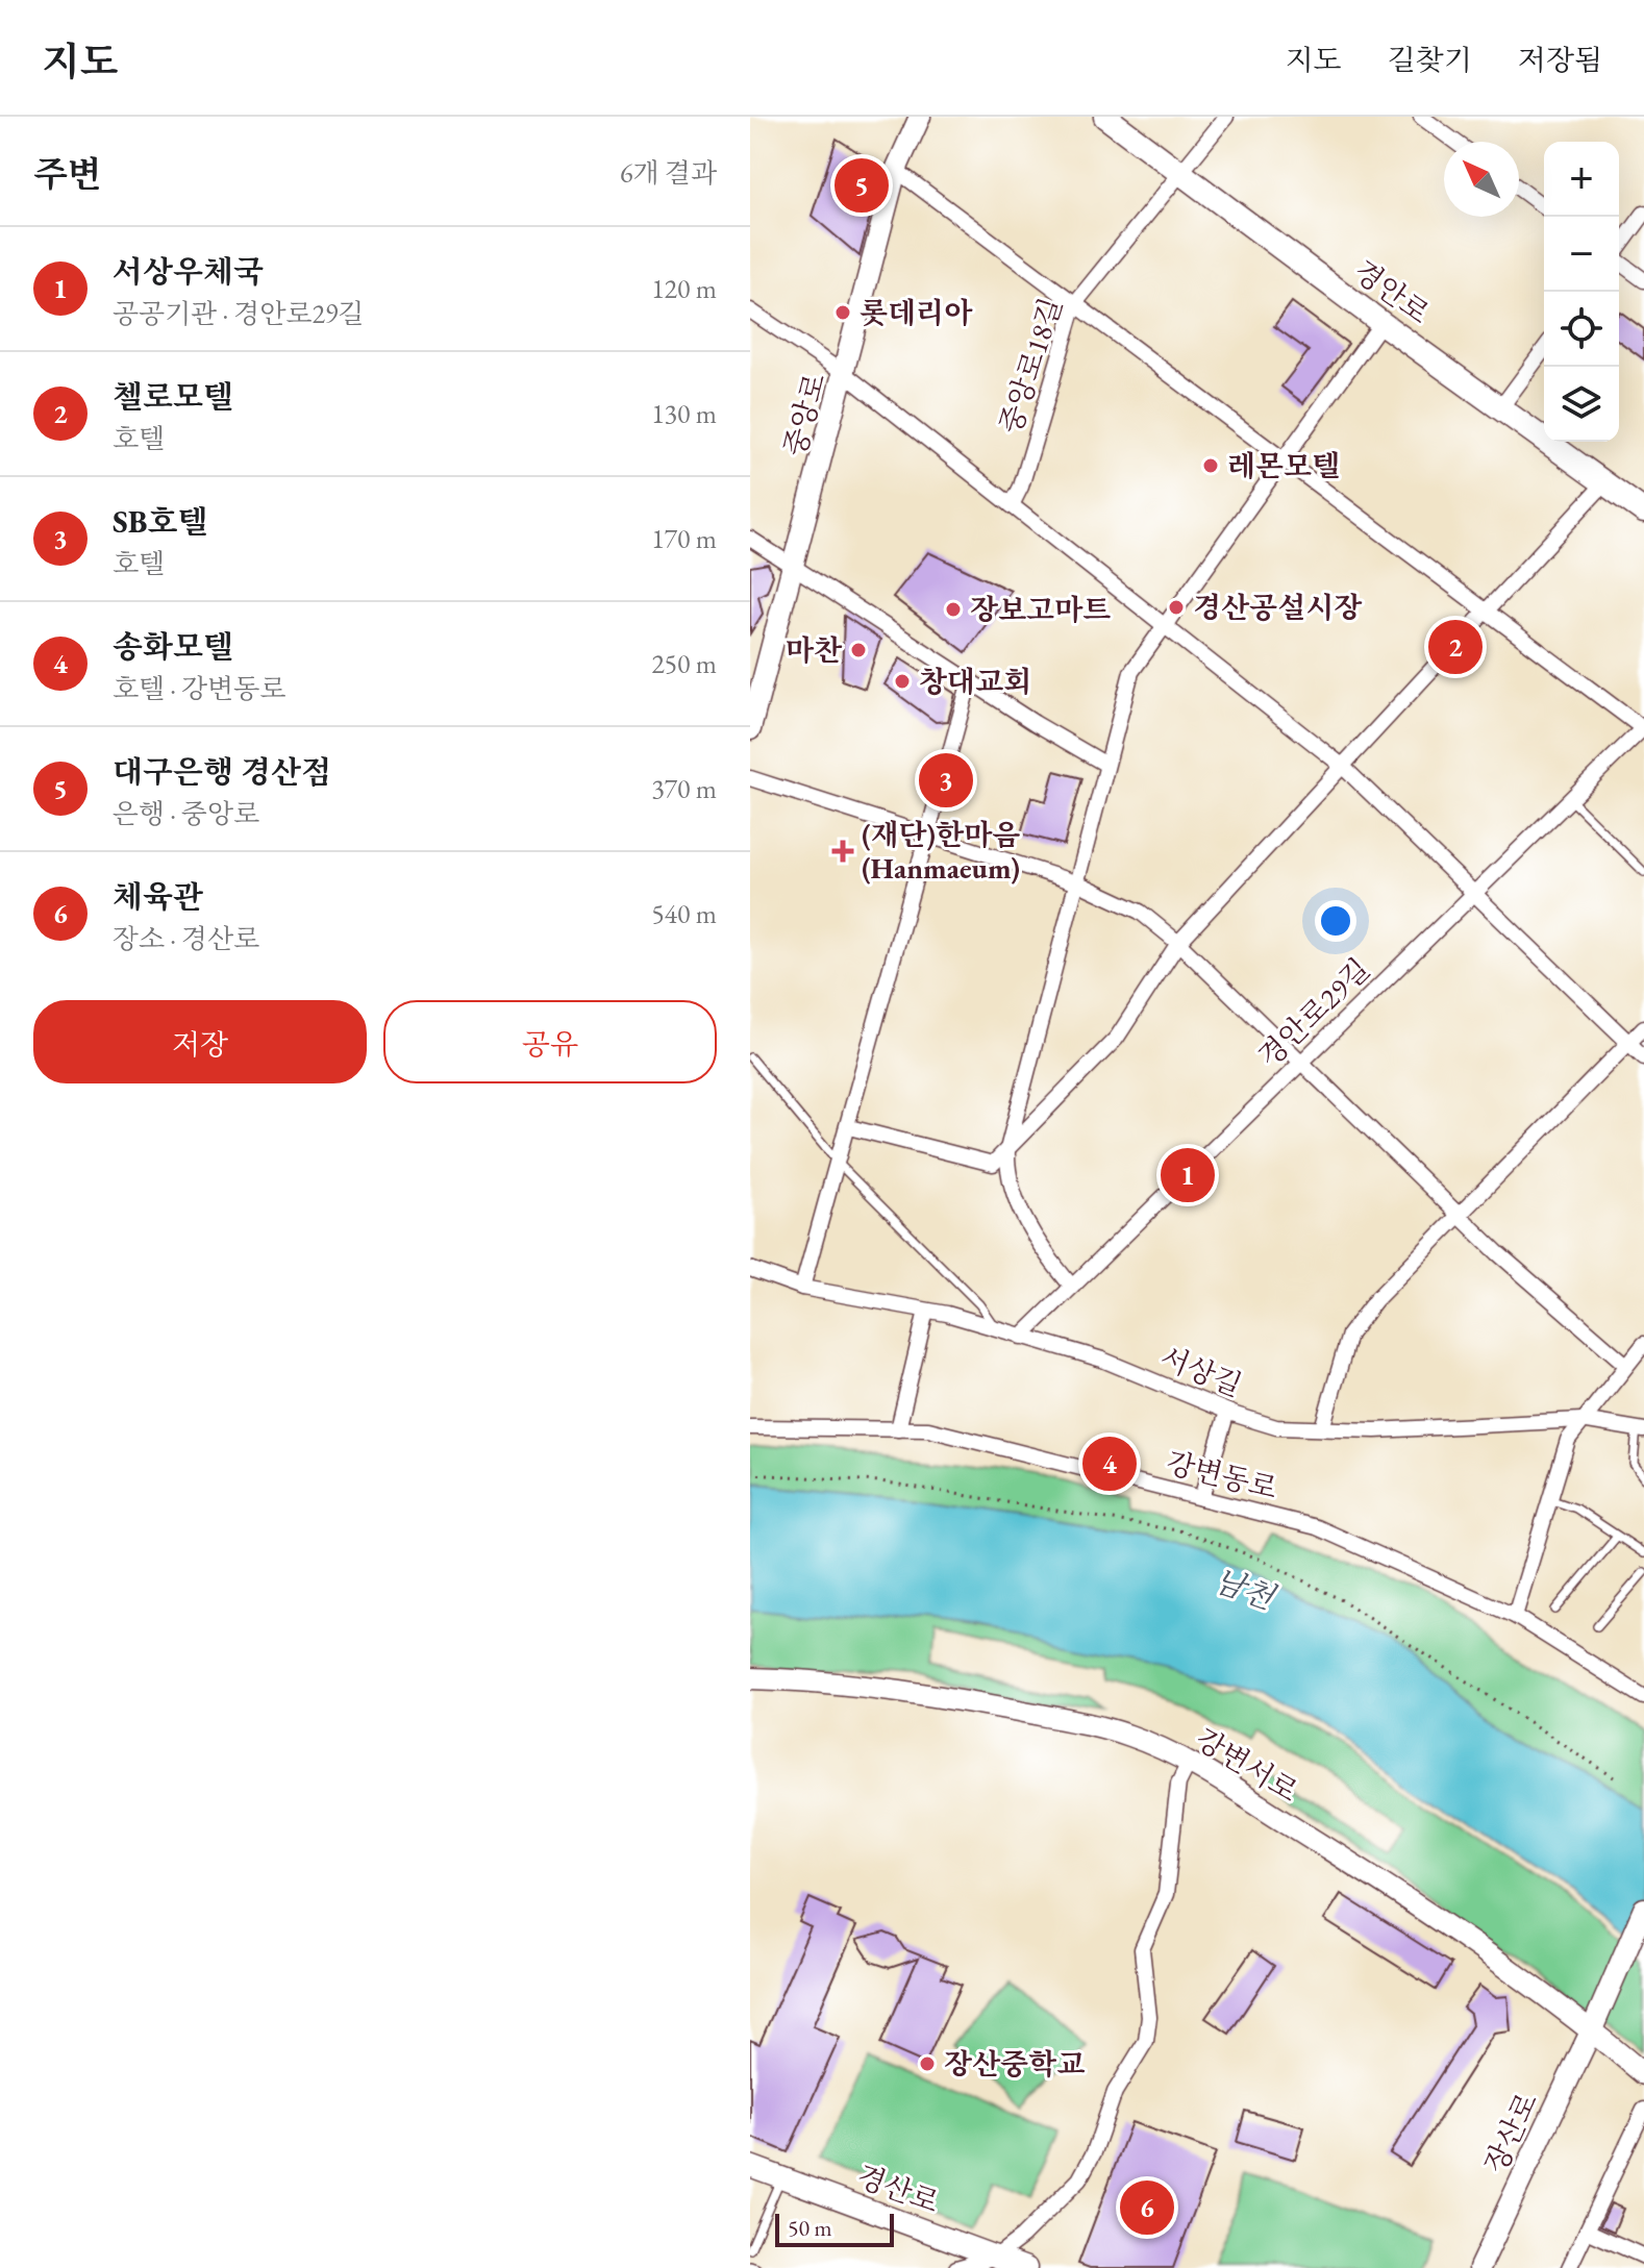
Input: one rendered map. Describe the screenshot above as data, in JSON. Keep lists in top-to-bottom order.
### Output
{
  "streets": {
    "main road": ["경안로"],
    "street": [
      "중앙로18길",
      "중앙로",
      "경안로29길",
      "서상길",
      "강변동로",
      "강변서로",
      "장산로",
      "경산로"
    ]
  },
  "crossings": [
    ["경안로", "중앙로18길"],
    ["경안로29길", "서상길"],
    ["강변서로", "장산로"]
  ],
  "water": ["남천"],
  "places": {
    "other": [
      "롯데리아",
      "레몬모텔",
      "경산공설시장",
      "장보고마트",
      "마찬",
      "창대교회",
      "장산중학교"
    ],
    "health": ["(재단)한마음 (Hanmaeum)"]
  },
  "scale_bar": "50 m",
  "north": "top left",
  "page": {
    "header": "지도",
    "nav": ["지도", "길찾기", "저장됨"],
    "heading": ["주변", "6개 결과"],
    "map_buttons": ["+", "−"],
    "pins": [
      "5",
      "2",
      "3",
      "1",
      "4",
      "6"
    ],
    "list": [
      {
        "mark": "1",
        "name": "서상우체국",
        "note": "공공기관 · 경안로29길",
        "value": "120 m"
      },
      {
        "mark": "2",
        "name": "첼로모텔",
        "note": "호텔",
        "value": "130 m"
      },
      {
        "mark": "3",
        "name": "SB호텔",
        "note": "호텔",
        "value": "170 m"
      },
      {
        "mark": "4",
        "name": "송화모텔",
        "note": "호텔 · 강변동로",
        "value": "250 m"
      },
      {
        "mark": "5",
        "name": "대구은행 경산점",
        "note": "은행 · 중앙로",
        "value": "370 m"
      },
      {
        "mark": "6",
        "name": "체육관",
        "note": "장소 · 경산로",
        "value": "540 m"
      }
    ],
    "buttons": ["저장", "공유"],
    "scale": "50 m"
  }
}
